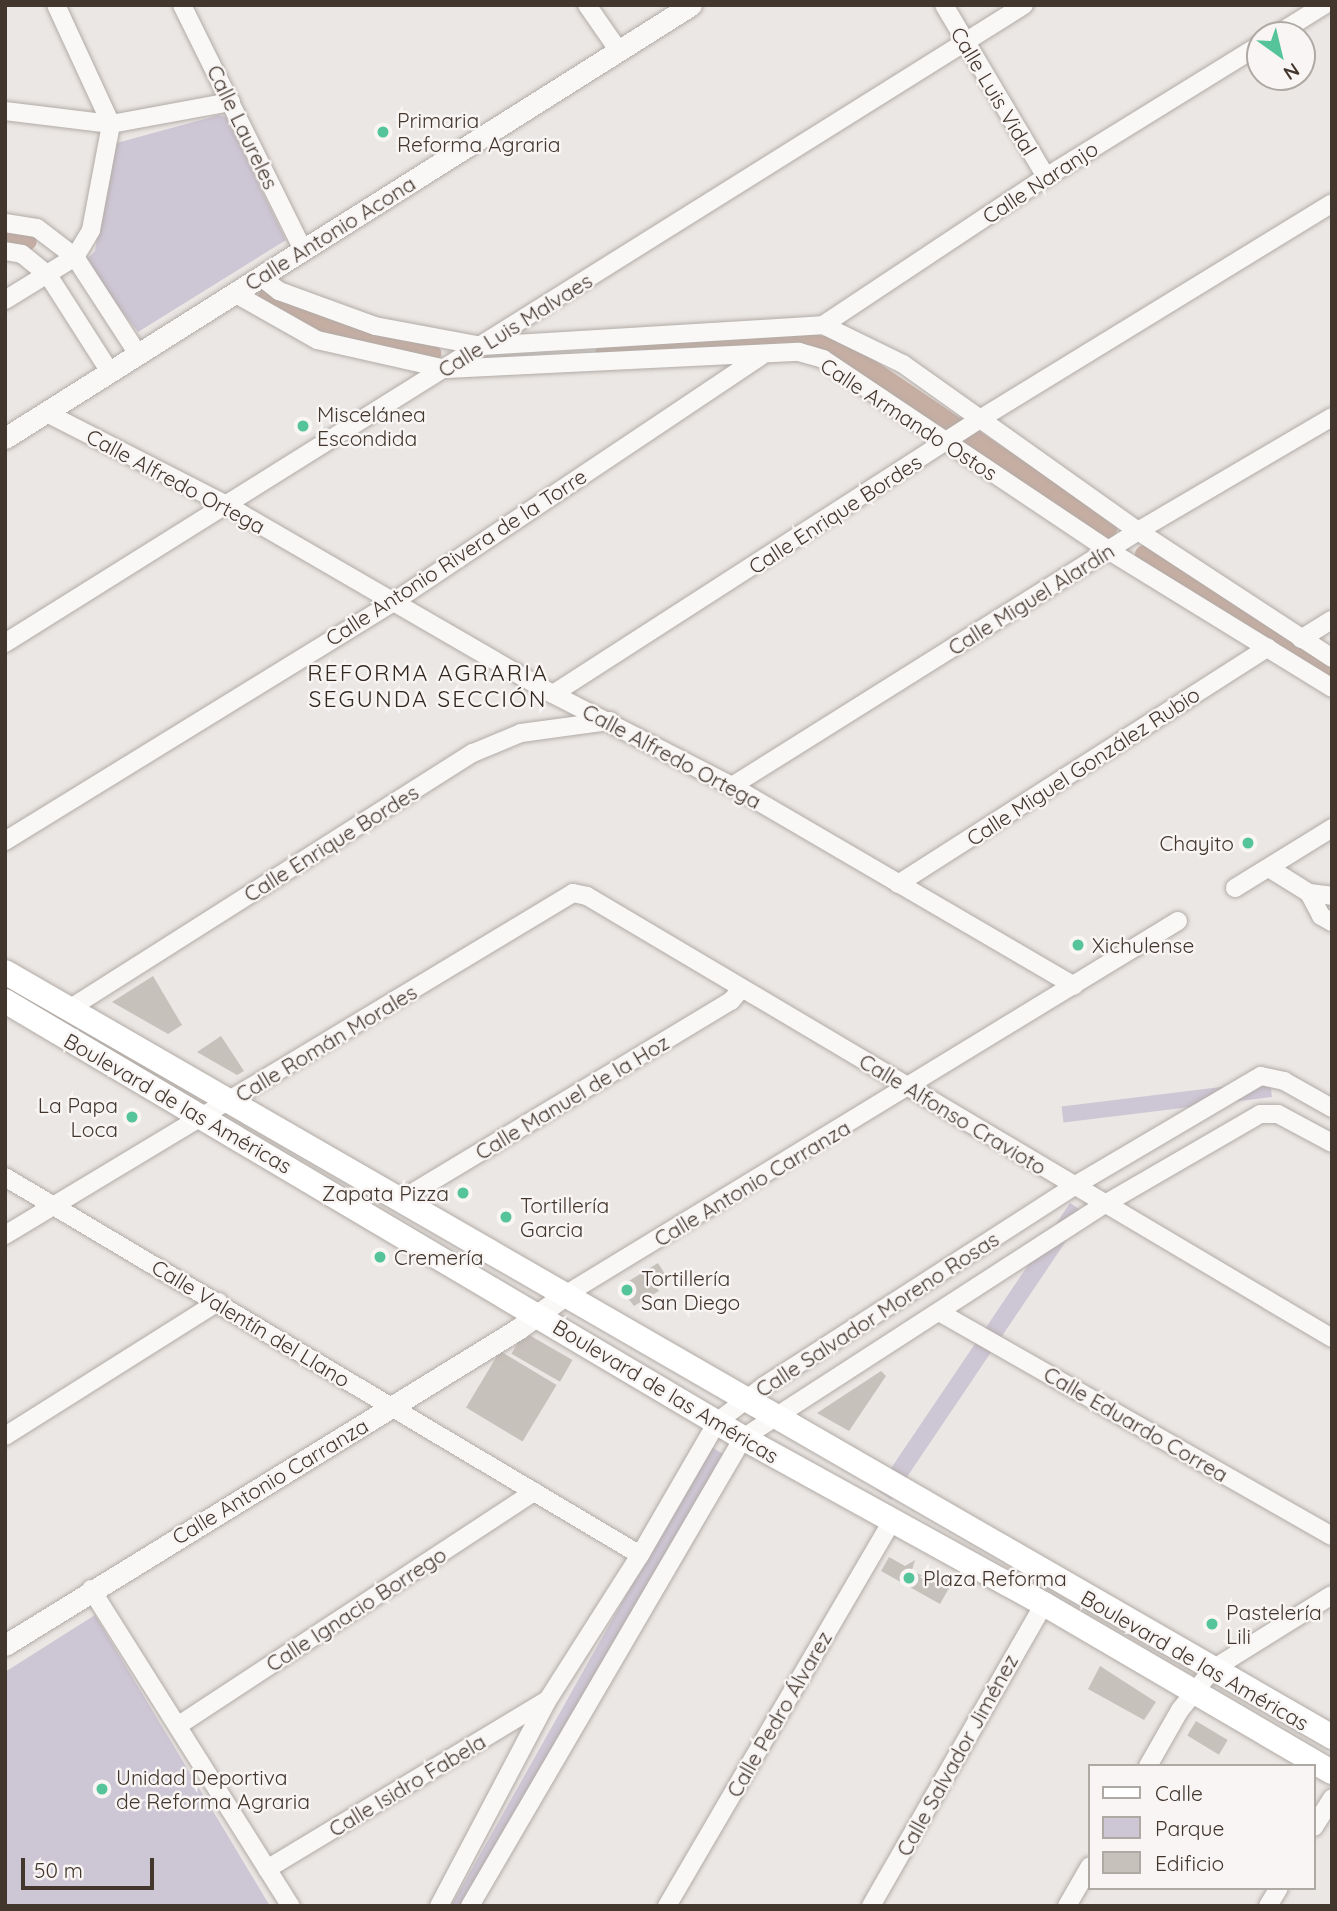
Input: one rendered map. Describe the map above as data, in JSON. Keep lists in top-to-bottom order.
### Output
{
  "streets": {
    "main road": ["Boulevard de las Américas"],
    "street": [
      "Calle Luis Vidal",
      "Calle Laureles",
      "Calle Naranjo",
      "Calle Antonio Acona",
      "Calle Luis Malvaes",
      "Calle Armando Ostos",
      "Calle Alfredo Ortega",
      "Calle Enrique Bordes",
      "Calle Antonio Rivera de la Torre",
      "Calle Miguel Alardín",
      "Calle Miguel González Rubio",
      "Calle Román Morales",
      "Calle Manuel de la Hoz",
      "Calle Alfonso Cravioto",
      "Calle Antonio Carranza",
      "Calle Salvador Moreno Rosas",
      "Calle Valentín del Llano",
      "Calle Eduardo Correa",
      "Calle Ignacio Borrego",
      "Calle Pedro Álvarez",
      "Calle Salvador Jiménez",
      "Calle Isidro Fabela"
    ]
  },
  "crossings": [
    ["Calle Luis Vidal", "Calle Naranjo"],
    ["Calle Luis Vidal", "Calle Luis Malvaes"],
    ["Calle Laureles", "Calle Antonio Acona"],
    ["Calle Naranjo", "Calle Armando Ostos"],
    ["Calle Antonio Acona", "Calle Armando Ostos"],
    ["Calle Antonio Acona", "Calle Alfredo Ortega"],
    ["Calle Luis Malvaes", "Calle Armando Ostos"],
    ["Calle Luis Malvaes", "Calle Alfredo Ortega"],
    ["Calle Armando Ostos", "Calle Enrique Bordes"],
    ["Calle Armando Ostos", "Calle Antonio Rivera de la Torre"],
    ["Calle Armando Ostos", "Calle Miguel Alardín"],
    ["Calle Armando Ostos", "Calle Miguel González Rubio"],
    ["Calle Alfredo Ortega", "Calle Enrique Bordes"],
    ["Calle Alfredo Ortega", "Calle Antonio Rivera de la Torre"],
    ["Calle Alfredo Ortega", "Calle Miguel Alardín"],
    ["Calle Alfredo Ortega", "Calle Miguel González Rubio"],
    ["Calle Alfredo Ortega", "Calle Antonio Carranza"],
    ["Calle Enrique Bordes", "Boulevard de las Américas"],
    ["Calle Román Morales", "Boulevard de las Américas"],
    ["Calle Román Morales", "Calle Alfonso Cravioto"],
    ["Calle Román Morales", "Calle Valentín del Llano"],
    ["Calle Manuel de la Hoz", "Boulevard de las Américas"],
    ["Calle Manuel de la Hoz", "Calle Alfonso Cravioto"],
    ["Boulevard de las Américas", "Calle Antonio Carranza"],
    ["Boulevard de las Américas", "Calle Salvador Moreno Rosas"],
    ["Boulevard de las Américas", "Calle Pedro Álvarez"],
    ["Boulevard de las Américas", "Calle Salvador Jiménez"],
    ["Calle Alfonso Cravioto", "Calle Antonio Carranza"],
    ["Calle Alfonso Cravioto", "Calle Salvador Moreno Rosas"],
    ["Calle Antonio Carranza", "Calle Valentín del Llano"],
    ["Calle Salvador Moreno Rosas", "Calle Valentín del Llano"],
    ["Calle Salvador Moreno Rosas", "Calle Eduardo Correa"],
    ["Calle Salvador Moreno Rosas", "Calle Isidro Fabela"],
    ["Calle Valentín del Llano", "Calle Ignacio Borrego"]
  ],
  "districts": ["REFORMA AGRARIA SEGUNDA SECCIÓN"],
  "places": [
    "Primaria Reforma Agraria",
    "Miscelánea Escondida",
    "Chayito",
    "Xichulense",
    "La Papa Loca",
    "Zapata Pizza",
    "Tortillería Garcia",
    "Cremería",
    "Tortillería San Diego",
    "Plaza Reforma",
    "Pastelería Lili",
    "Unidad Deportiva de Reforma Agraria"
  ],
  "legend": ["Calle", "Parque", "Edificio"],
  "scale_bar": "50 m",
  "north": "bottom right"
}
